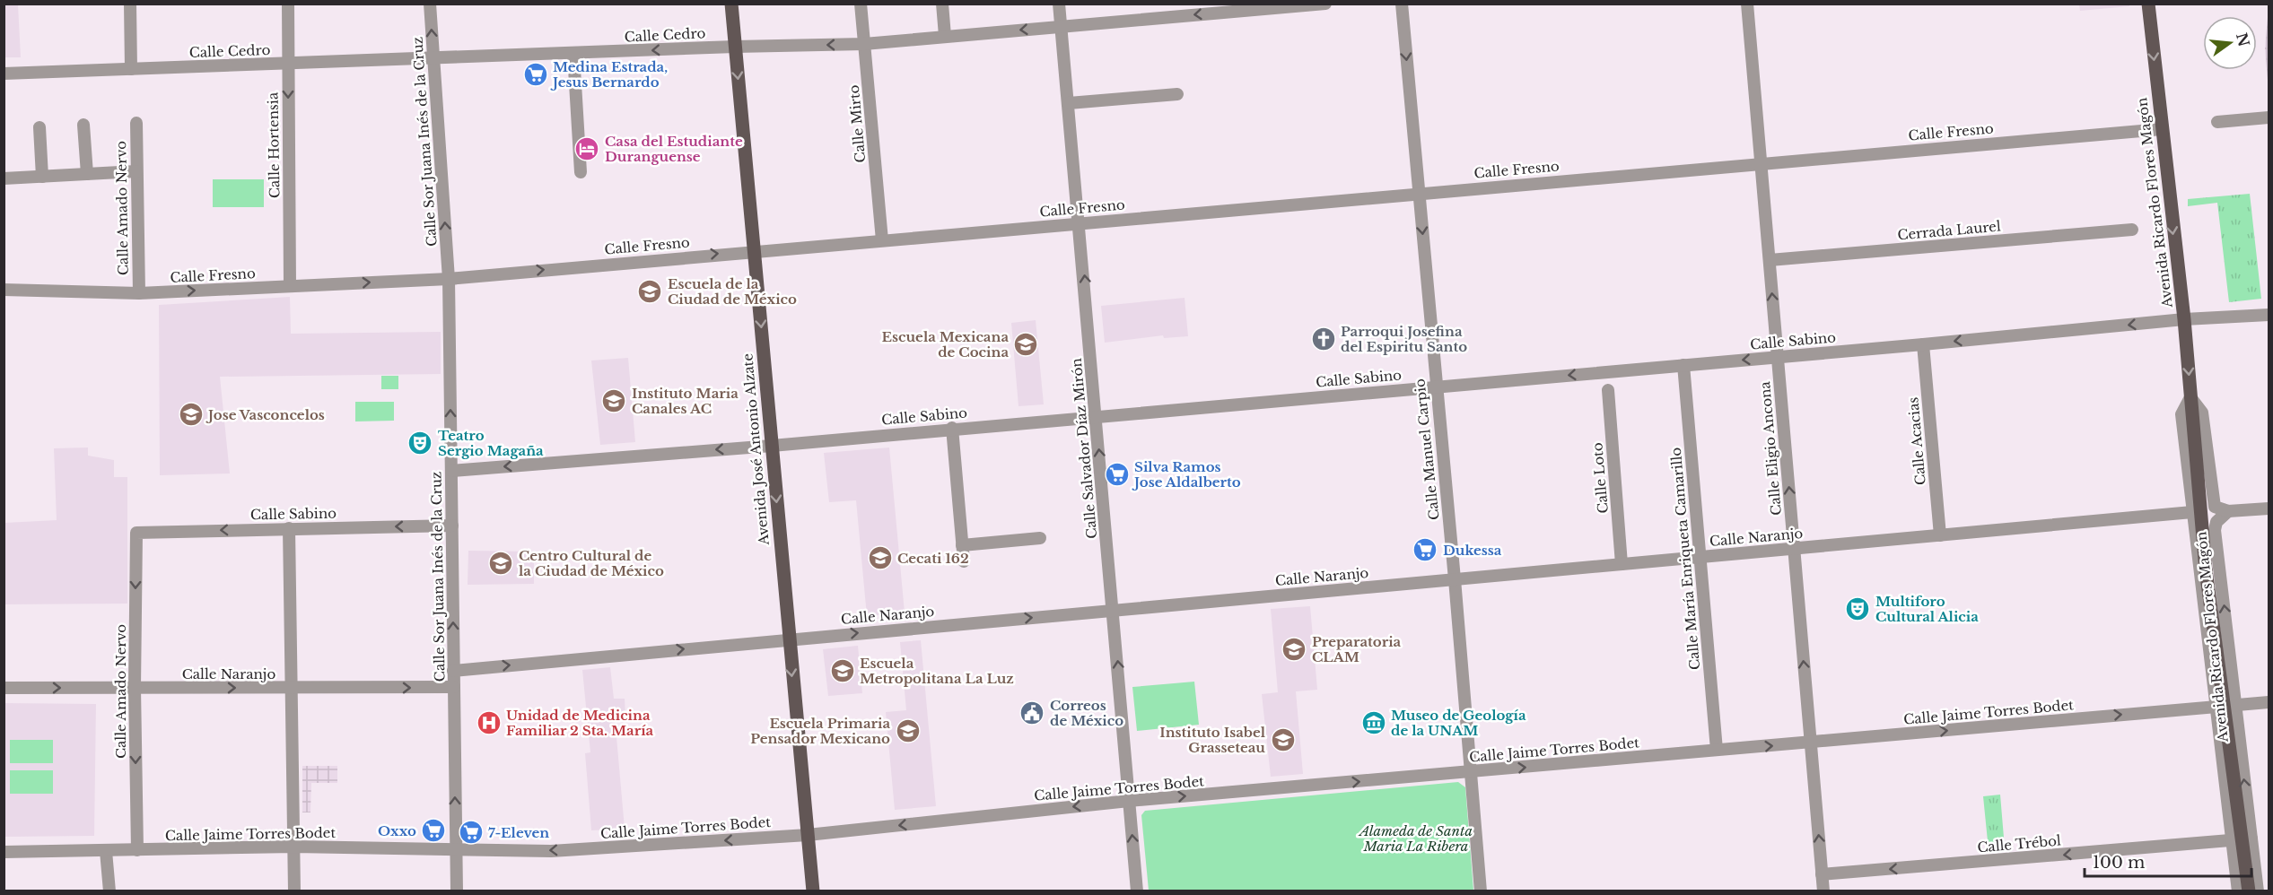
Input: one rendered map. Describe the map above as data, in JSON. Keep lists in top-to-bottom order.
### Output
{
  "streets": {
    "main road": ["Avenida Ricardo Flores Magón", "Avenida José Antonio Alzate"],
    "street": [
      "Calle Cedro",
      "Calle Mirto",
      "Calle Fresno",
      "Calle Sor Juana Inés de la Cruz",
      "Calle Hortensia",
      "Calle Amado Nervo",
      "Cerrada Laurel",
      "Calle Sabino",
      "Calle Acacias",
      "Calle Salvador Díaz Mirón",
      "Calle Eligio Ancona",
      "Calle Manuel Carpio",
      "Calle Loto",
      "Calle Naranjo",
      "Calle María Enriqueta Camarillo",
      "Calle Jaime Torres Bodet",
      "Calle Trébol"
    ]
  },
  "crossings": [
    ["Calle Cedro", "Calle Mirto"],
    ["Calle Cedro", "Calle Sor Juana Inés de la Cruz"],
    ["Calle Cedro", "Calle Hortensia"],
    ["Calle Cedro", "Calle Salvador Díaz Mirón"],
    ["Calle Cedro", "Avenida José Antonio Alzate"],
    ["Calle Mirto", "Calle Fresno"],
    ["Calle Fresno", "Calle Sor Juana Inés de la Cruz"],
    ["Calle Fresno", "Calle Hortensia"],
    ["Calle Fresno", "Avenida Ricardo Flores Magón"],
    ["Calle Fresno", "Calle Amado Nervo"],
    ["Calle Fresno", "Calle Salvador Díaz Mirón"],
    ["Calle Fresno", "Calle Eligio Ancona"],
    ["Calle Fresno", "Avenida José Antonio Alzate"],
    ["Calle Fresno", "Calle Manuel Carpio"],
    ["Calle Sor Juana Inés de la Cruz", "Calle Sabino"],
    ["Calle Sor Juana Inés de la Cruz", "Calle Naranjo"],
    ["Calle Sor Juana Inés de la Cruz", "Calle Jaime Torres Bodet"],
    ["Avenida Ricardo Flores Magón", "Calle Sabino"],
    ["Avenida Ricardo Flores Magón", "Calle Naranjo"],
    ["Avenida Ricardo Flores Magón", "Calle Jaime Torres Bodet"],
    ["Avenida Ricardo Flores Magón", "Calle Trébol"],
    ["Calle Amado Nervo", "Calle Sabino"],
    ["Calle Amado Nervo", "Calle Naranjo"],
    ["Calle Amado Nervo", "Calle Jaime Torres Bodet"],
    ["Cerrada Laurel", "Calle Eligio Ancona"],
    ["Calle Sabino", "Calle Acacias"],
    ["Calle Sabino", "Calle Salvador Díaz Mirón"],
    ["Calle Sabino", "Calle Eligio Ancona"],
    ["Calle Sabino", "Avenida José Antonio Alzate"],
    ["Calle Sabino", "Calle Manuel Carpio"],
    ["Calle Sabino", "Calle María Enriqueta Camarillo"],
    ["Calle Acacias", "Calle Naranjo"],
    ["Calle Salvador Díaz Mirón", "Calle Naranjo"],
    ["Calle Salvador Díaz Mirón", "Calle Jaime Torres Bodet"],
    ["Calle Eligio Ancona", "Calle Naranjo"],
    ["Calle Eligio Ancona", "Calle Jaime Torres Bodet"],
    ["Calle Eligio Ancona", "Calle Trébol"],
    ["Avenida José Antonio Alzate", "Calle Naranjo"],
    ["Avenida José Antonio Alzate", "Calle Jaime Torres Bodet"],
    ["Calle Manuel Carpio", "Calle Naranjo"],
    ["Calle Manuel Carpio", "Calle Jaime Torres Bodet"],
    ["Calle Loto", "Calle Naranjo"],
    ["Calle Naranjo", "Calle María Enriqueta Camarillo"],
    ["Calle María Enriqueta Camarillo", "Calle Jaime Torres Bodet"]
  ],
  "one_way": [
    "Calle Cedro",
    "Calle Sor Juana Inés de la Cruz",
    "Calle Hortensia",
    "Calle Amado Nervo",
    "Calle Sabino",
    "Calle Salvador Díaz Mirón",
    "Calle Eligio Ancona",
    "Avenida José Antonio Alzate",
    "Calle Manuel Carpio",
    "Calle Naranjo",
    "Calle Trébol"
  ],
  "parks": ["Alameda de Santa Maria La Ribera"],
  "places": {
    "supermarket": [
      "Medina Estrada, Jesus Bernardo",
      "Silva Ramos Jose Aldalberto",
      "Dukessa",
      "Oxxo",
      "7-Eleven"
    ],
    "hotel": ["Casa del Estudiante Duranguense"],
    "school or university": [
      "Escuela de la Ciudad de México",
      "Escuela Mexicana de Cocina",
      "Instituto Maria Canales AC",
      "Jose Vasconcelos",
      "Cecati 162",
      "Centro Cultural de la Ciudad de México",
      "Preparatoria CLAM",
      "Escuela Metropolitana La Luz",
      "Escuela Primaria Pensador Mexicano",
      "Instituto Isabel Grasseteau"
    ],
    "church": ["Parroqui Josefina del Espiritu Santo"],
    "theatre": ["Teatro Sergio Magaña", "Multiforo Cultural Alicia"],
    "public building": ["Correos de México"],
    "hospital": ["Unidad de Medicina Familiar 2 Sta. María"],
    "museum": ["Museo de Geología de la UNAM"]
  },
  "scale_bar": "100 m",
  "north": "right"
}
